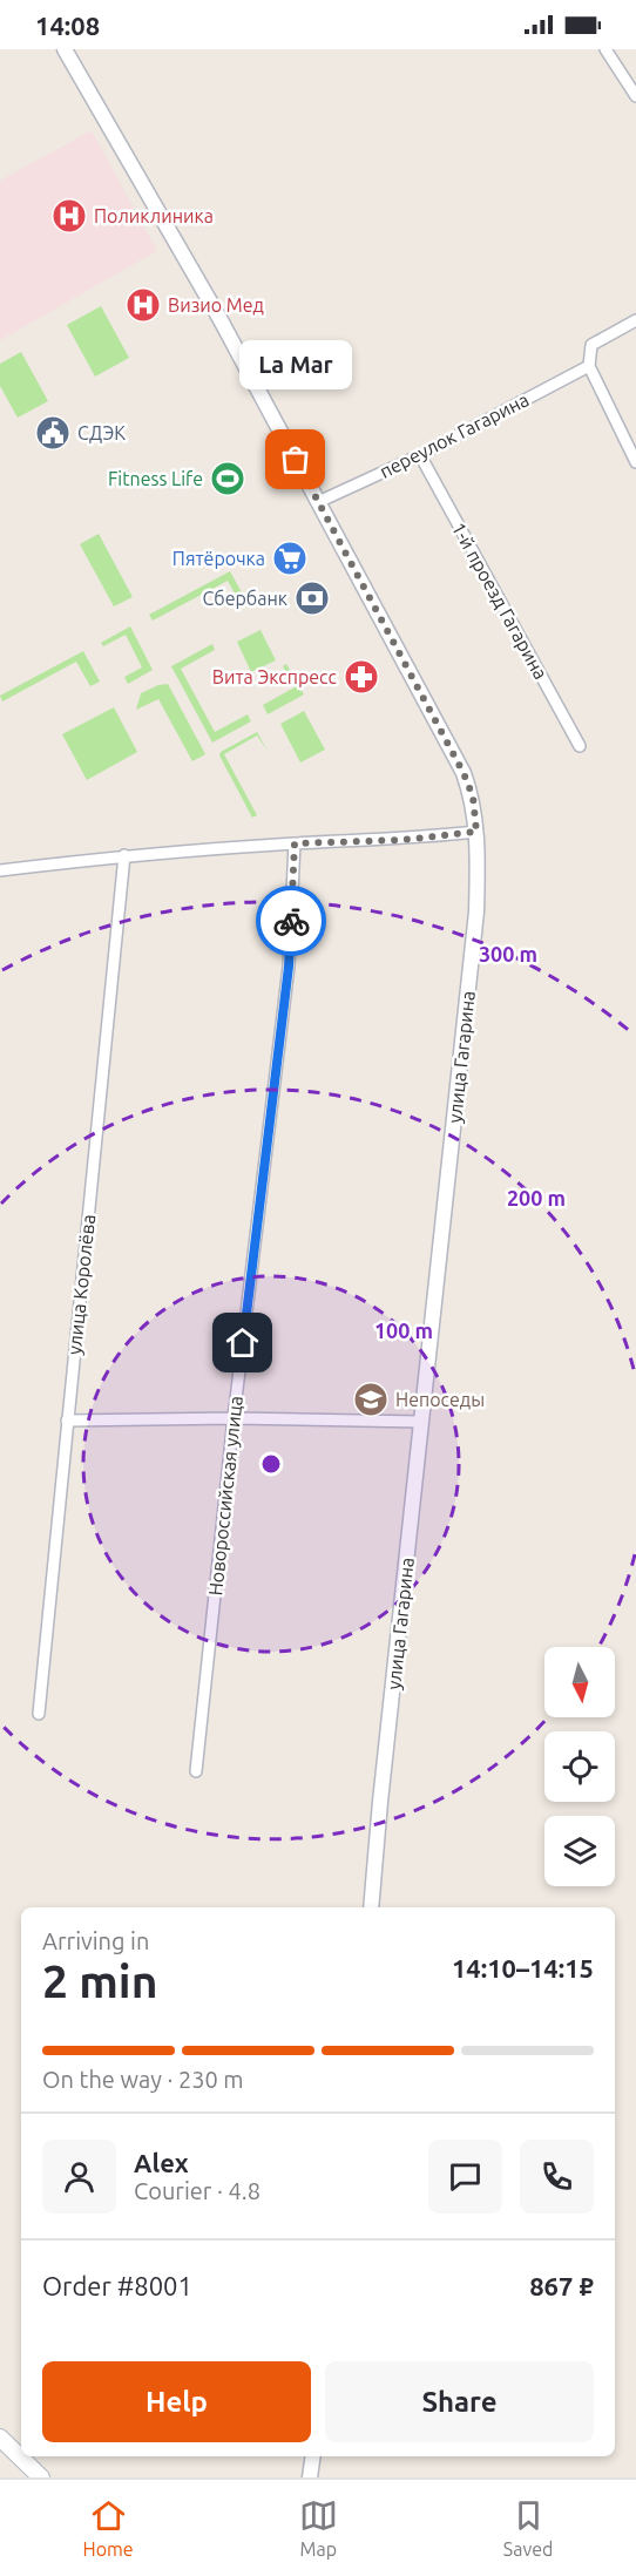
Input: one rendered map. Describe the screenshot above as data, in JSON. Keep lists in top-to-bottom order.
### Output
{
  "streets": {
    "street": [
      "переулок Гагарина",
      "1-й проезд Гагарина",
      "улица Гагарина",
      "улица Королёва",
      "Новороссийская улица"
    ]
  },
  "crossings": [
    ["переулок Гагарина", "1-й проезд Гагарина"],
    ["переулок Гагарина", "улица Гагарина"]
  ],
  "places": {
    "hospital": ["Поликлиника", "Визио Мед"],
    "public building": ["СДЭК"],
    "other": ["La Mar"],
    "sports": ["Fitness Life"],
    "supermarket": ["Пятёрочка"],
    "bank": ["Сбербанк"],
    "pharmacy": ["Вита Экспресс"],
    "school or university": ["Непоседы"]
  },
  "north": "bottom",
  "page": {
    "status": "14:08",
    "bubble": "La Mar",
    "heading": ["2 min", "Arriving in", "14:10–14:15"],
    "panel": [
      "Alex",
      "Courier · 4.8",
      "Order #8001",
      "867 ₽"
    ],
    "bar": "On the way · 230 m",
    "buttons": ["Help", "Share"],
    "tabs": ["Home", "Map", "Saved"]
  },
  "rings": ["300 m", "200 m", "100 m"]
}
